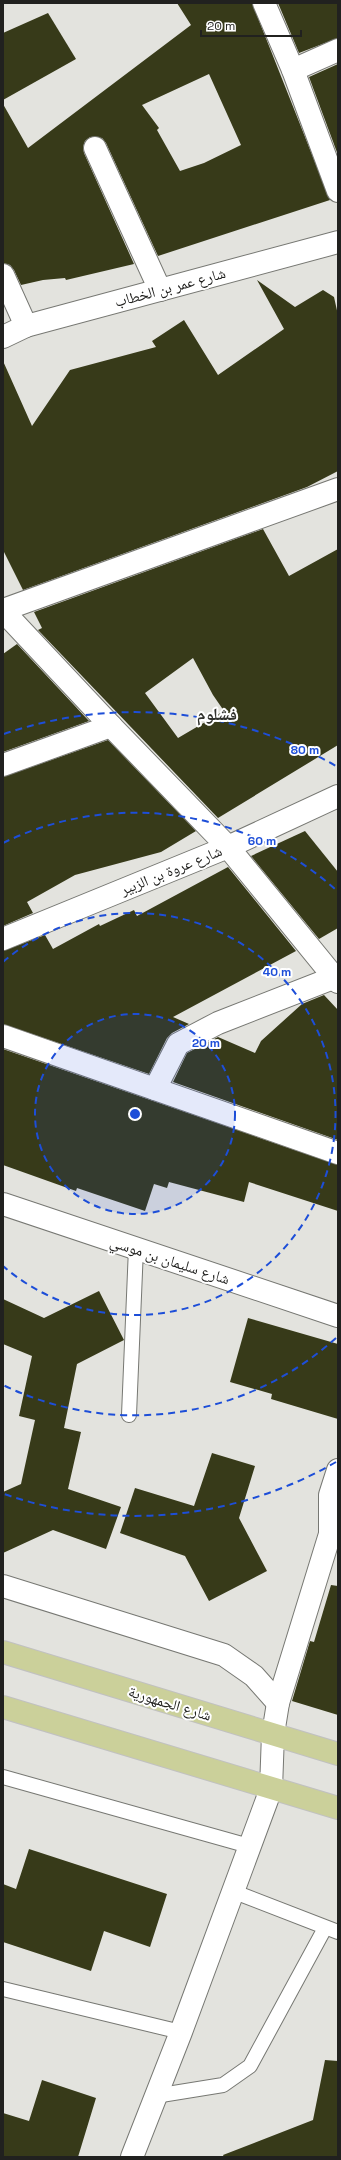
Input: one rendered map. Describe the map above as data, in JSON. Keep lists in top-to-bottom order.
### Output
{
  "streets": {
    "main road": ["شارع الجمهورية"],
    "street": ["شارع عمر بن الخطاب", "شارع عروة بن الزبير", "شارع سليمان بن موسي"]
  },
  "districts": ["فشلوم"],
  "scale_bar": "20 m",
  "rings": [
    "80 m",
    "60 m",
    "40 m",
    "20 m"
  ]
}
